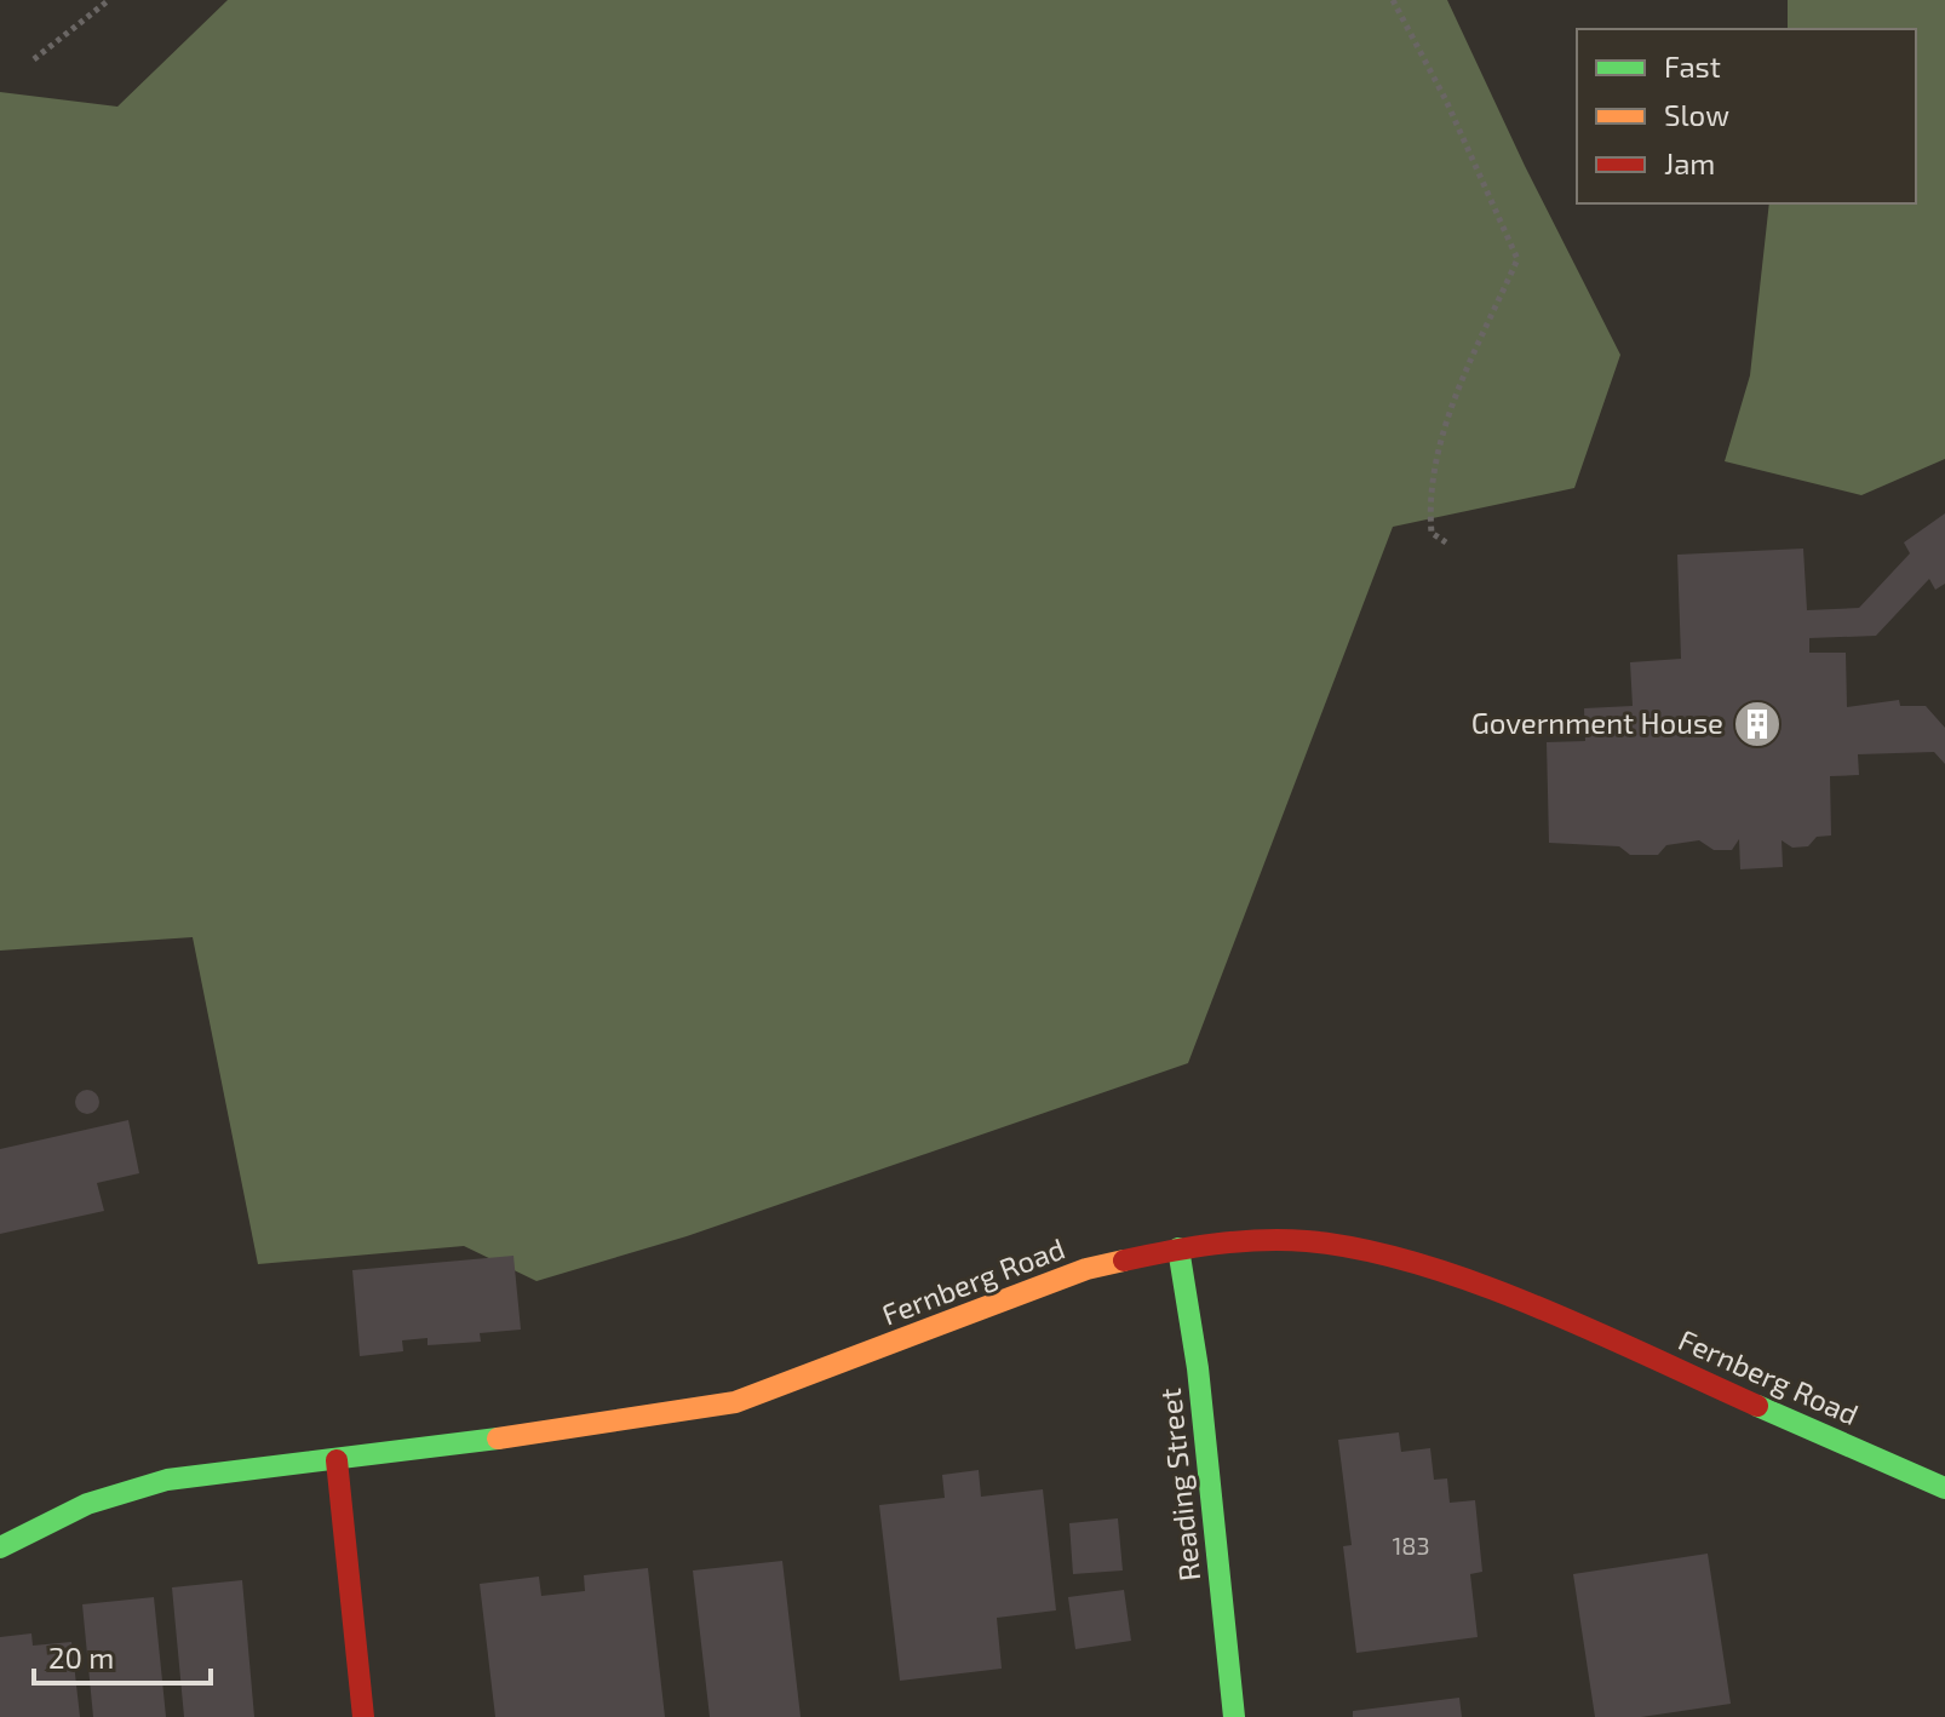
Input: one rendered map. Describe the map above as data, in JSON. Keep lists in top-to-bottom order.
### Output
{
  "streets": {
    "street": ["Fernberg Road", "Reading Street"]
  },
  "crossings": [
    ["Fernberg Road", "Reading Street"]
  ],
  "places": {
    "building": ["Government House"]
  },
  "house_numbers": ["183"],
  "legend": ["Fast", "Slow", "Jam"],
  "scale_bar": "20 m"
}
